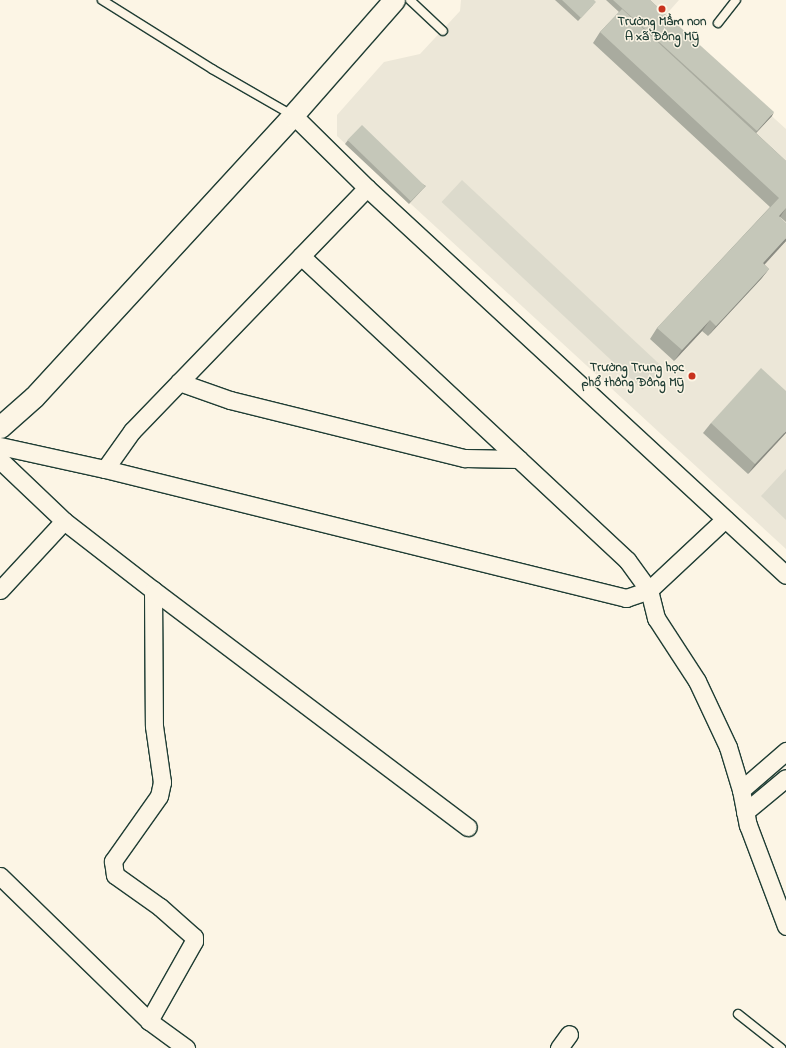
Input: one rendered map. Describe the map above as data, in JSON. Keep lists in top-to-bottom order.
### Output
{
  "places": ["Trường Mầm non A xã Đông Mỹ", "Trường Trung học phổ thông Đông Mỹ"]
}
